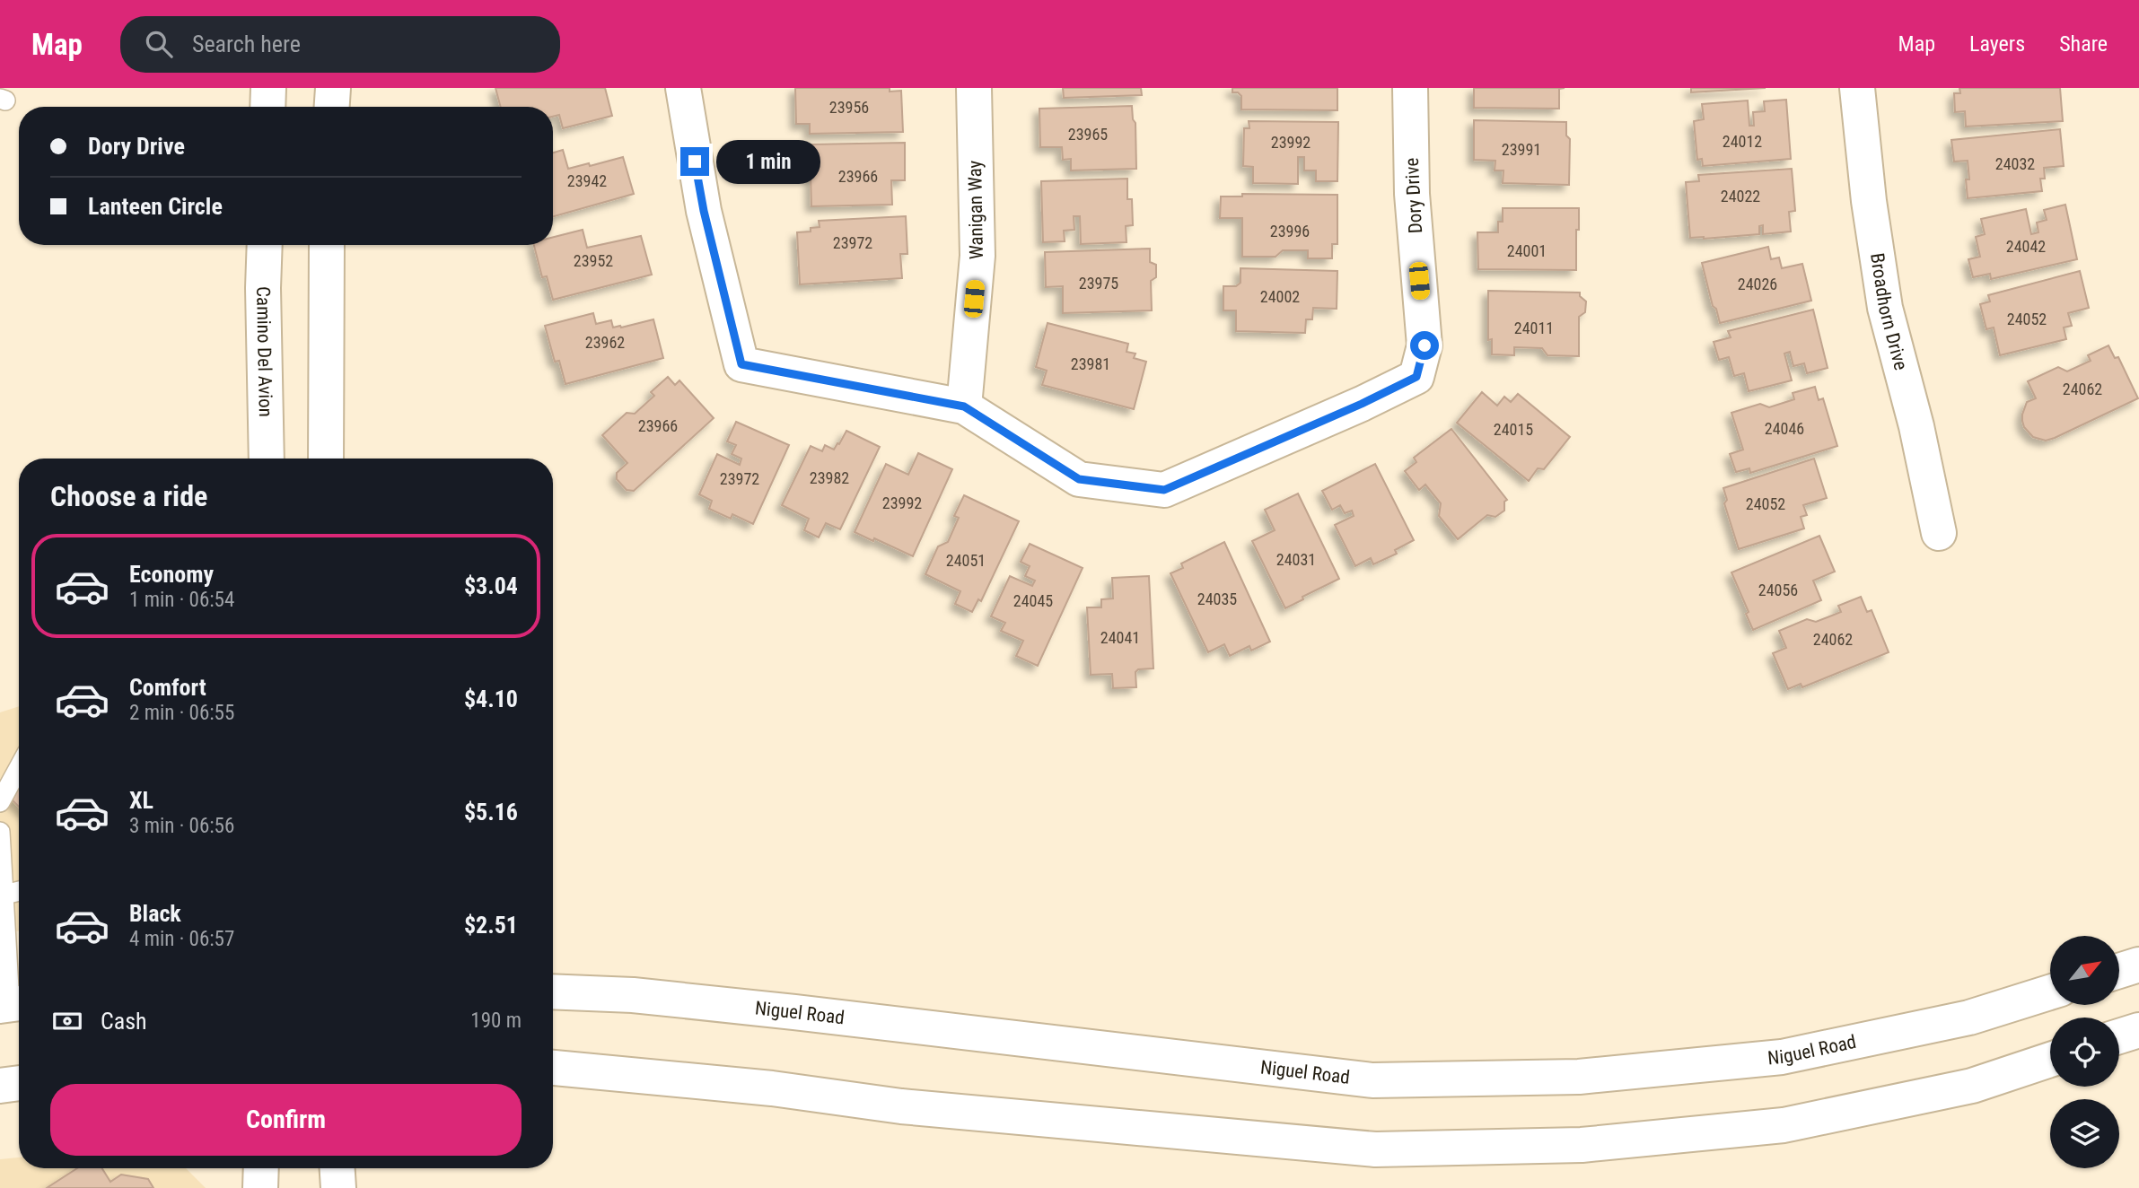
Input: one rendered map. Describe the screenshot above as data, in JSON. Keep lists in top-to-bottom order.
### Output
{
  "streets": {
    "main road": [
      "Dory Drive",
      "Wanigan Way",
      "Broadhorn Drive",
      "Camino Del Avion",
      "Niguel Road"
    ]
  },
  "crossings": [
    ["Dory Drive", "Wanigan Way"]
  ],
  "house_numbers": [
    "23956",
    "23965",
    "24012",
    "23992",
    "23991",
    "24032",
    "23966",
    "23942",
    "24022",
    "23996",
    "23972",
    "24042",
    "24001",
    "23952",
    "23975",
    "24026",
    "24002",
    "24052",
    "24011",
    "23962",
    "23981",
    "24062",
    "23966",
    "24046",
    "24015",
    "23982",
    "23972",
    "23992",
    "24052",
    "24031",
    "24051",
    "24056",
    "24035",
    "24045",
    "24041",
    "24062"
  ],
  "north": "top right",
  "page": {
    "header": "Map",
    "search": "Search here",
    "nav": ["Map", "Layers", "Share"],
    "banner": ["Dory Drive", "Lanteen Circle"],
    "bubble": "1 min",
    "heading": "Choose a ride",
    "list": [
      {
        "name": "Economy",
        "note": "1 min · 06:54",
        "value": "$3.04"
      },
      {
        "name": "Comfort",
        "note": "2 min · 06:55",
        "value": "$4.10"
      },
      {
        "name": "XL",
        "note": "3 min · 06:56",
        "value": "$5.16"
      },
      {
        "name": "Black",
        "note": "4 min · 06:57",
        "value": "$2.51"
      }
    ],
    "pay": ["Cash", "190 m"],
    "buttons": "Confirm"
  }
}
